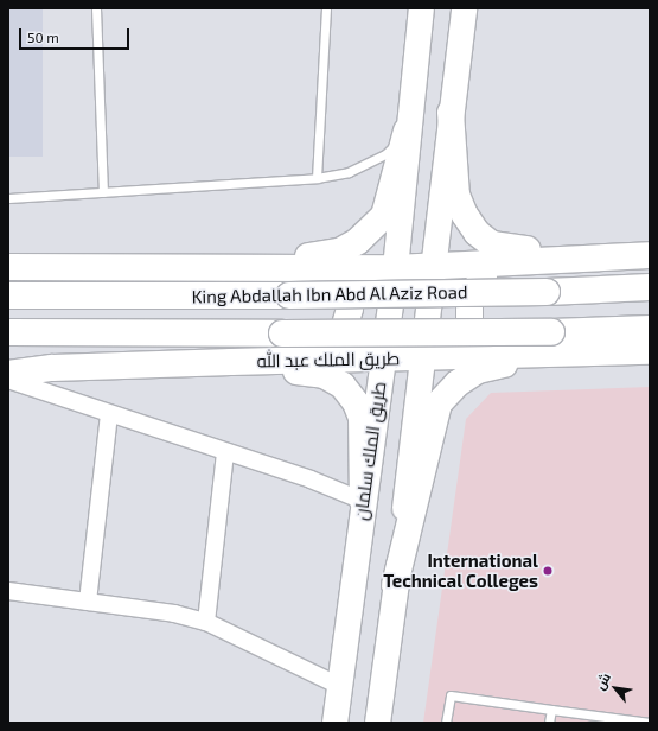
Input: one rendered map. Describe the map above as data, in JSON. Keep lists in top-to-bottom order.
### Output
{
  "streets": {
    "main road": ["King Abdallah Ibn Abd Al Aziz Road", "طريق الملك عبد الله", "طريق الملك سلمان"]
  },
  "crossings": [
    ["King Abdallah Ibn Abd Al Aziz Road", "طريق الملك عبد الله"],
    ["طريق الملك عبد الله", "طريق الملك سلمان"]
  ],
  "places": ["International Technical Colleges"],
  "scale_bar": "50 m",
  "north": "top left"
}
